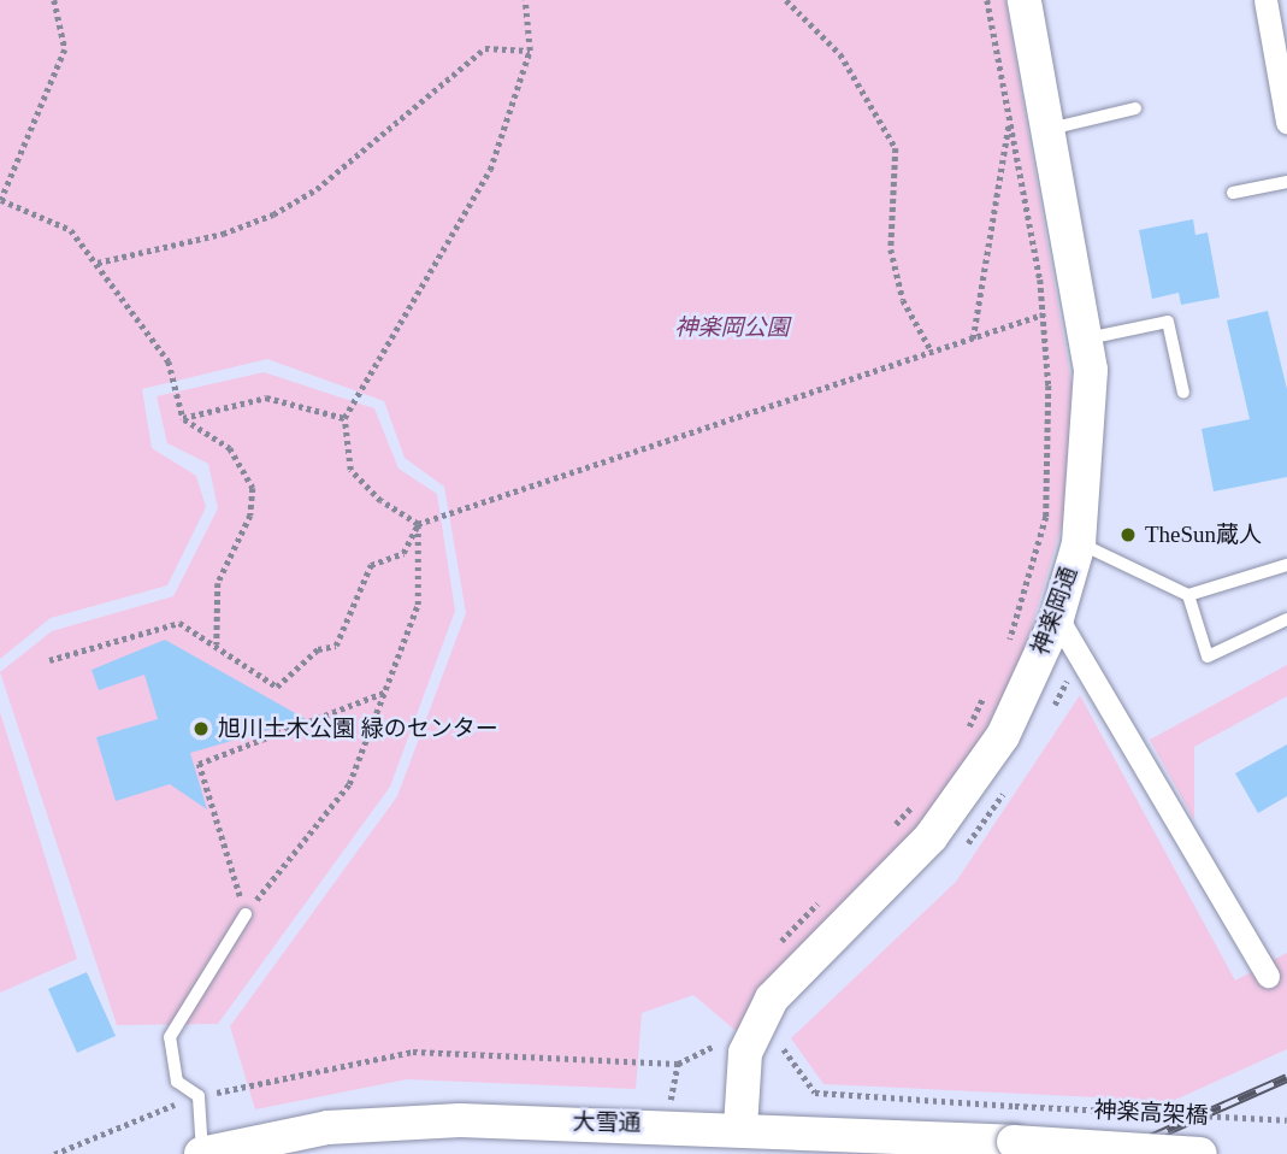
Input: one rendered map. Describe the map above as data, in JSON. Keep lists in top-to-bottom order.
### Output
{
  "streets": {
    "street": ["神楽岡通", "神楽高架橋", "大雪通"]
  },
  "crossings": [
    ["神楽岡通", "大雪通"],
    ["神楽高架橋", "大雪通"]
  ],
  "parks": ["神楽岡公園"],
  "places": ["TheSun蔵人", "旭川土木公園 緑のセンター"]
}
